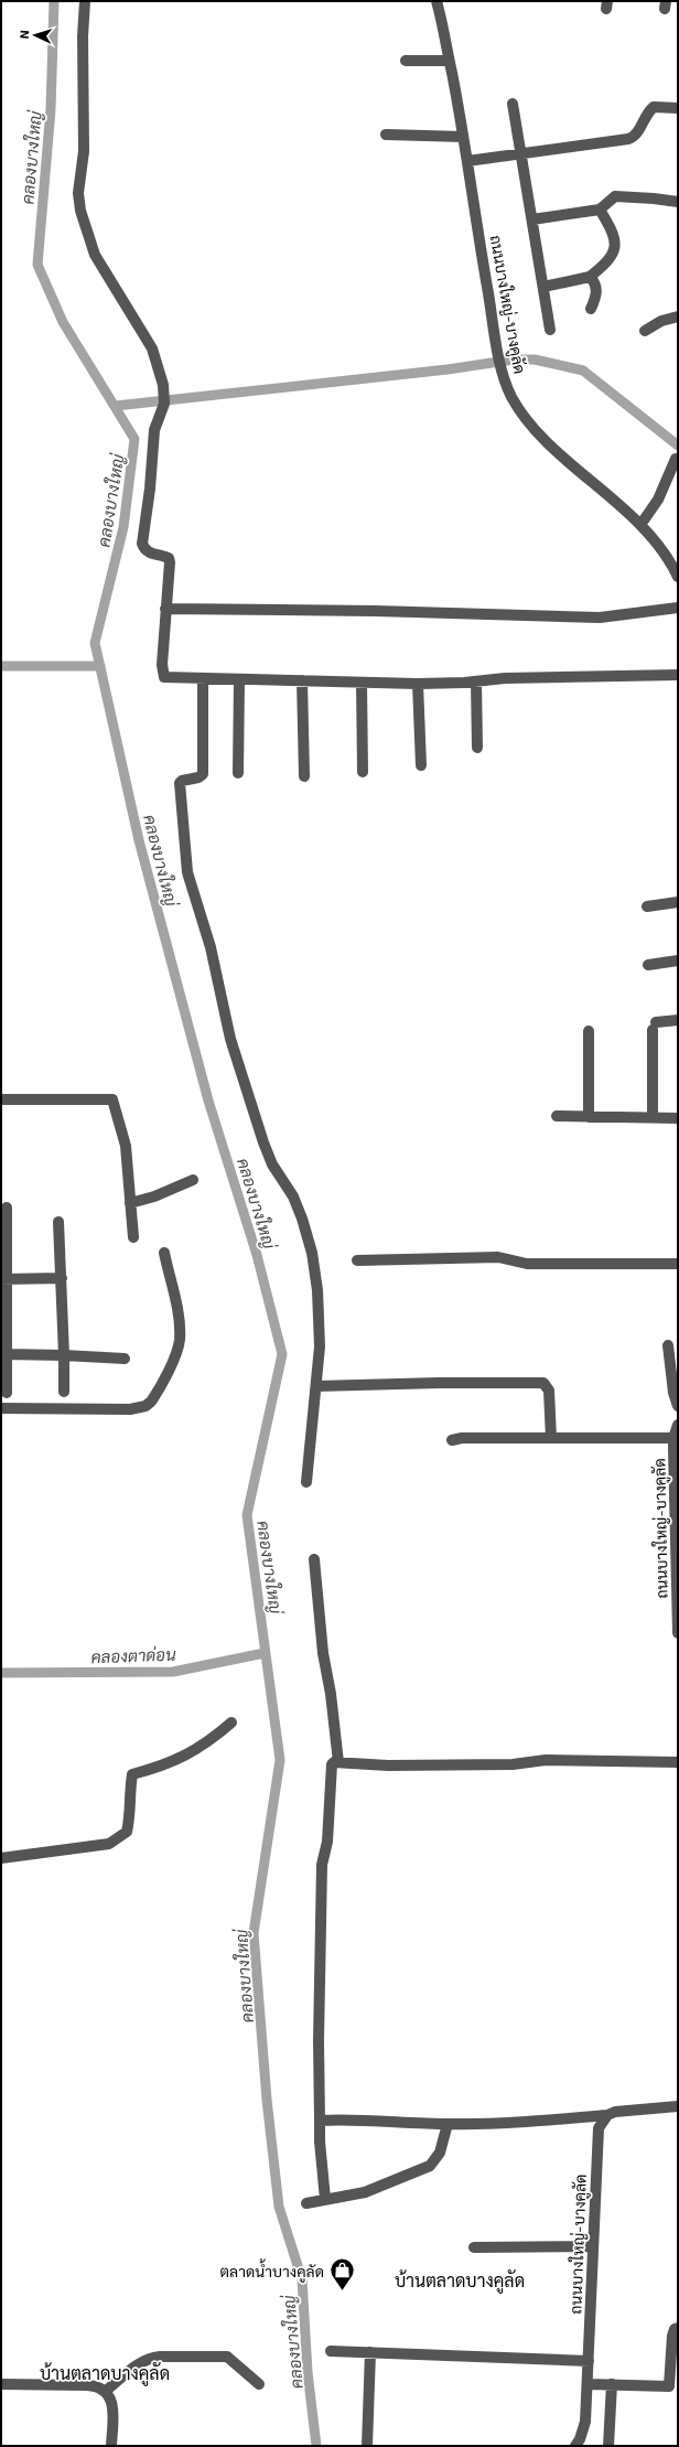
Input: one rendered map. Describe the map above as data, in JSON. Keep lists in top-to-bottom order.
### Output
{
  "streets": {
    "street": ["ถนนบางใหญ่-บางคูลัด"]
  },
  "districts": ["บ้านตลาดบางคูลัด", "บ้านตลาดบางคูลัด"],
  "water": ["คลองบางใหญ่", "คลองตาด่อน"],
  "places": {
    "shop": ["ตลาดน้ำบางคูลัด"]
  },
  "north": "left"
}
